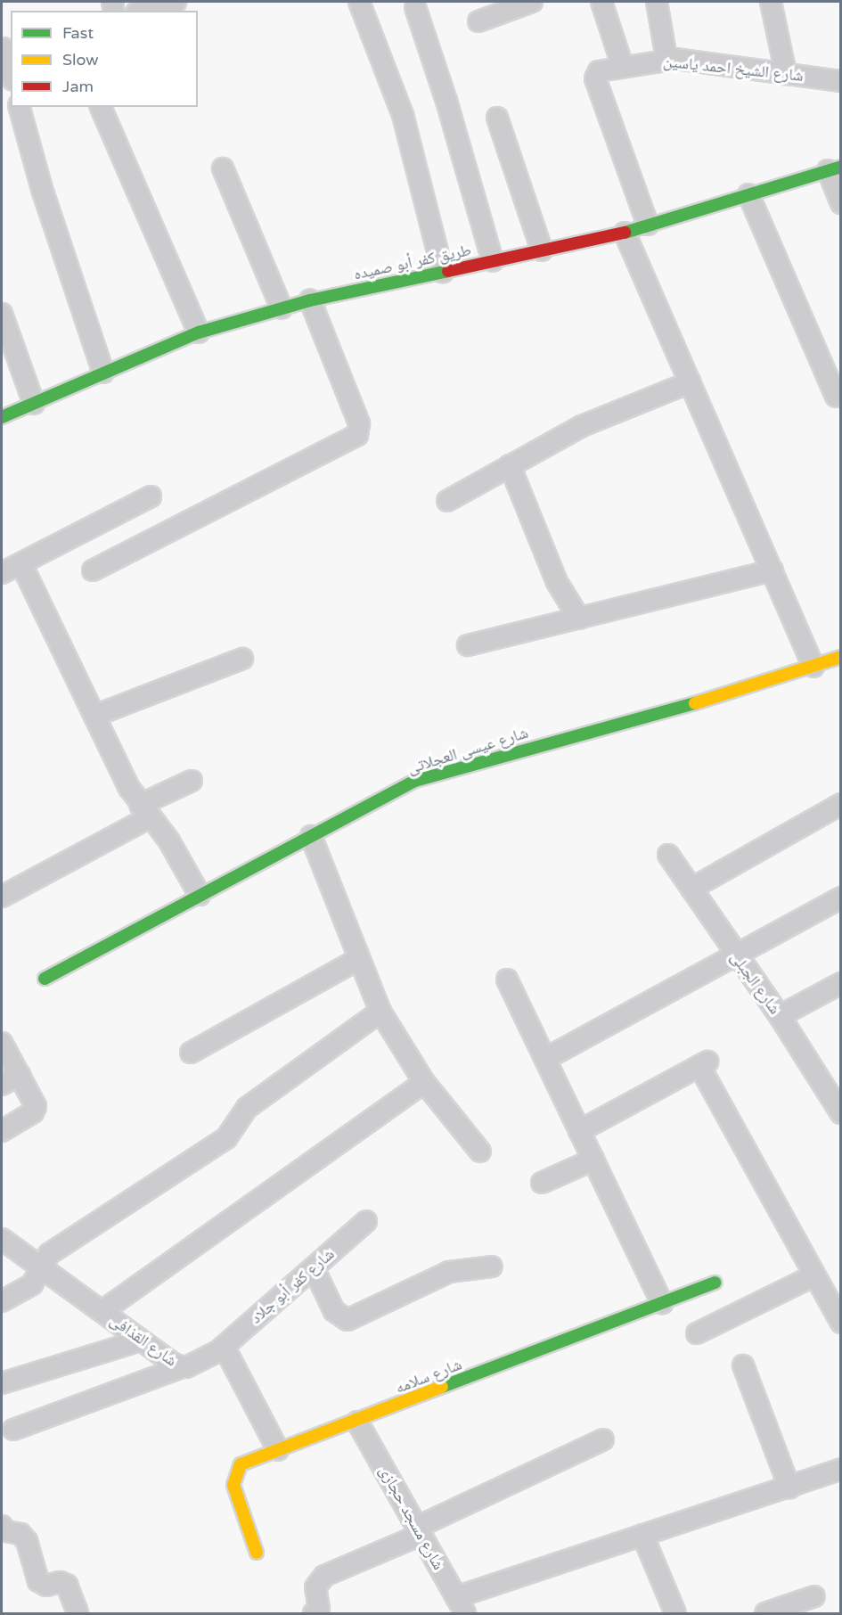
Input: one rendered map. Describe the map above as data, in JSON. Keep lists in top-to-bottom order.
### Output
{
  "streets": {
    "street": [
      "شارع الشيخ احمد ياسين",
      "طريق كفر أبو صميده",
      "شارع عيسى العجلاتى",
      "شارع الجبلى",
      "شارع كفر أبو جلاد",
      "شارع القذافى",
      "شارع سلامه",
      "شارع مسجد حجازى"
    ]
  },
  "crossings": [
    ["شارع الشيخ احمد ياسين", "طريق كفر أبو صميده"],
    ["شارع كفر أبو جلاد", "شارع القذافى"],
    ["شارع سلامه", "شارع مسجد حجازى"]
  ],
  "legend": ["Fast", "Slow", "Jam"]
}
